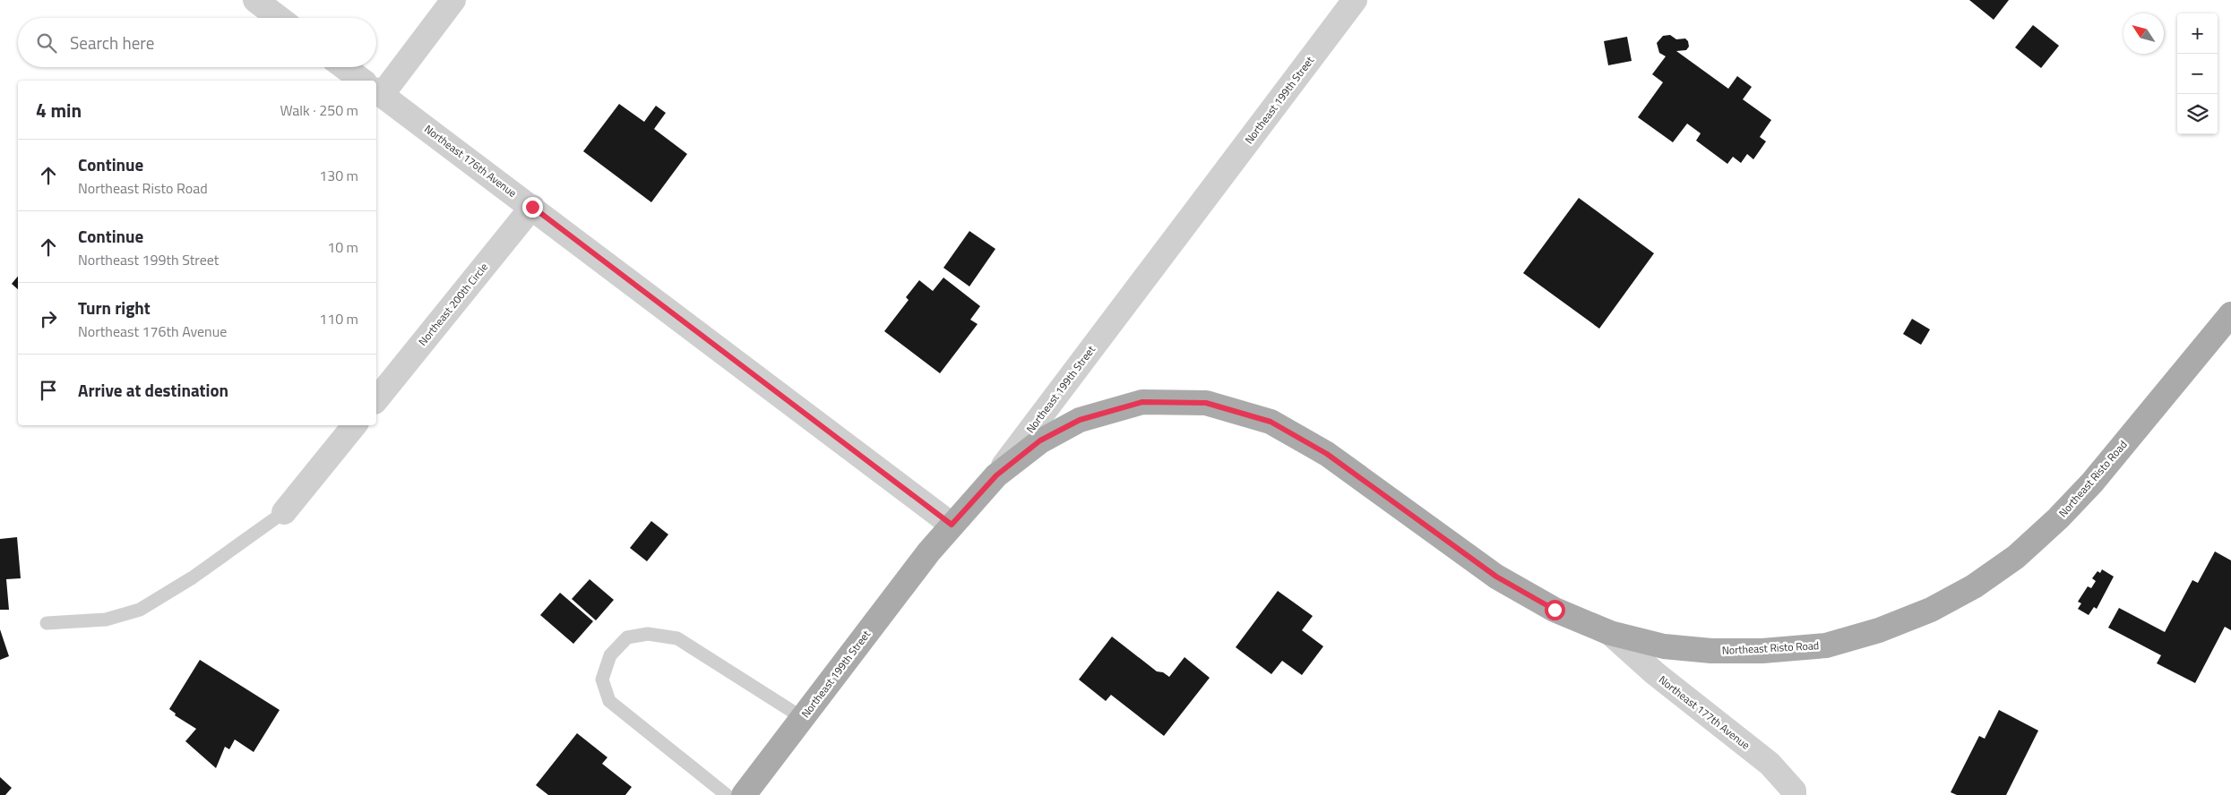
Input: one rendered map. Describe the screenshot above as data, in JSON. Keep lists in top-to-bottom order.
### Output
{
  "streets": {
    "main road": ["Northeast 199th Street", "Northeast Risto Road"],
    "street": ["Northeast 176th Avenue", "Northeast 200th Circle", "Northeast 177th Avenue"]
  },
  "crossings": [
    ["Northeast 199th Street", "Northeast 176th Avenue"],
    ["Northeast 199th Street", "Northeast Risto Road"],
    ["Northeast 176th Avenue", "Northeast 200th Circle"],
    ["Northeast Risto Road", "Northeast 177th Avenue"]
  ],
  "north": "top left",
  "page": {
    "map_buttons": ["+", "−"],
    "search": "Search here",
    "heading": ["4 min", "Walk · 250 m"],
    "list": [
      ["Continue", "Northeast Risto Road", "130 m"],
      ["Continue", "Northeast 199th Street", "10 m"],
      ["Turn right", "Northeast 176th Avenue", "110 m"],
      "Arrive at destination"
    ]
  }
}
